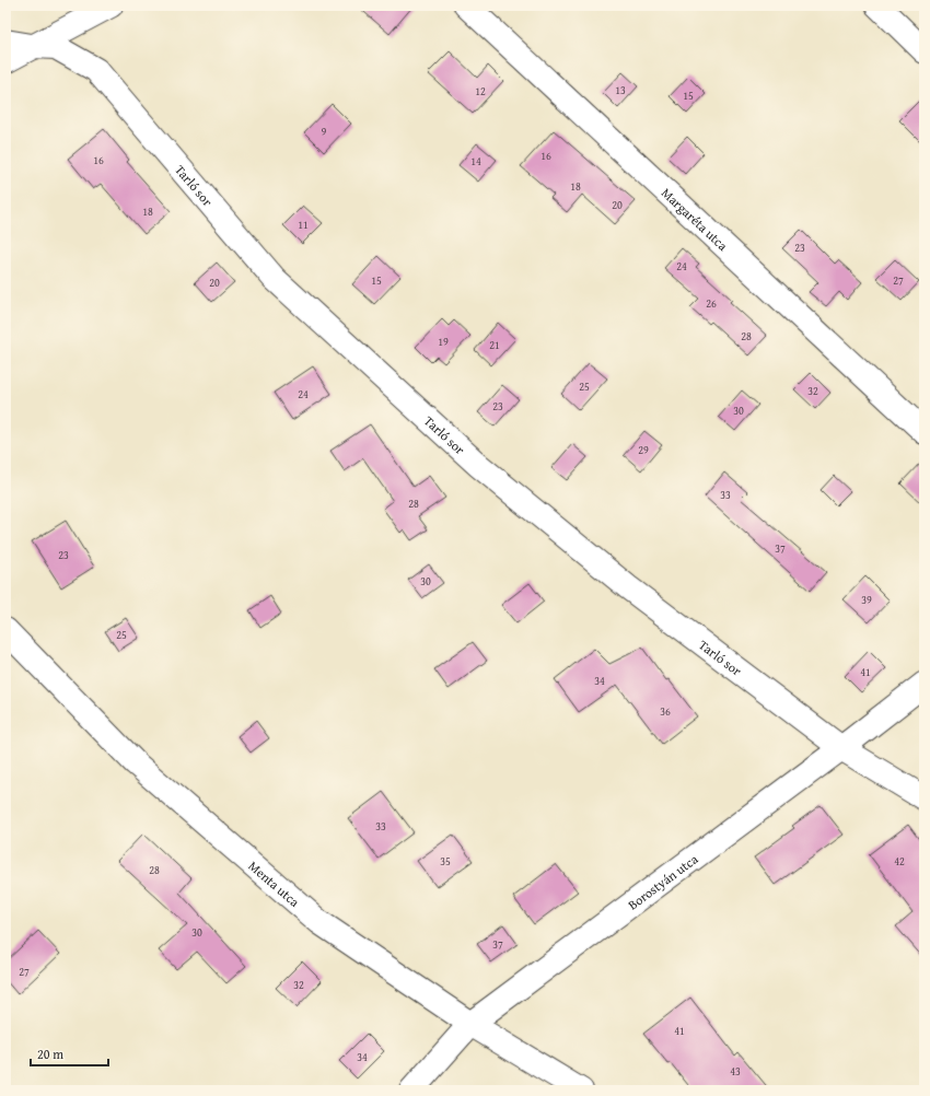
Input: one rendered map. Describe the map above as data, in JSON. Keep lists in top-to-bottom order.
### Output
{
  "streets": {
    "street": [
      "Tarló sor",
      "Margaréta utca",
      "Borostyán utca",
      "Menta utca"
    ]
  },
  "crossings": [
    ["Tarló sor", "Borostyán utca"],
    ["Borostyán utca", "Menta utca"]
  ],
  "house_numbers": [
    "13",
    "12",
    "15",
    "9",
    "16",
    "16",
    "14",
    "18",
    "20",
    "18",
    "11",
    "23",
    "24",
    "15",
    "27",
    "20",
    "26",
    "28",
    "19",
    "21",
    "25",
    "32",
    "24",
    "23",
    "30",
    "29",
    "33",
    "28",
    "37",
    "23",
    "30",
    "39",
    "25",
    "41",
    "34",
    "36",
    "33",
    "35",
    "42",
    "28",
    "30",
    "37",
    "27",
    "32",
    "41",
    "34",
    "43"
  ],
  "scale_bar": "20 m"
}
